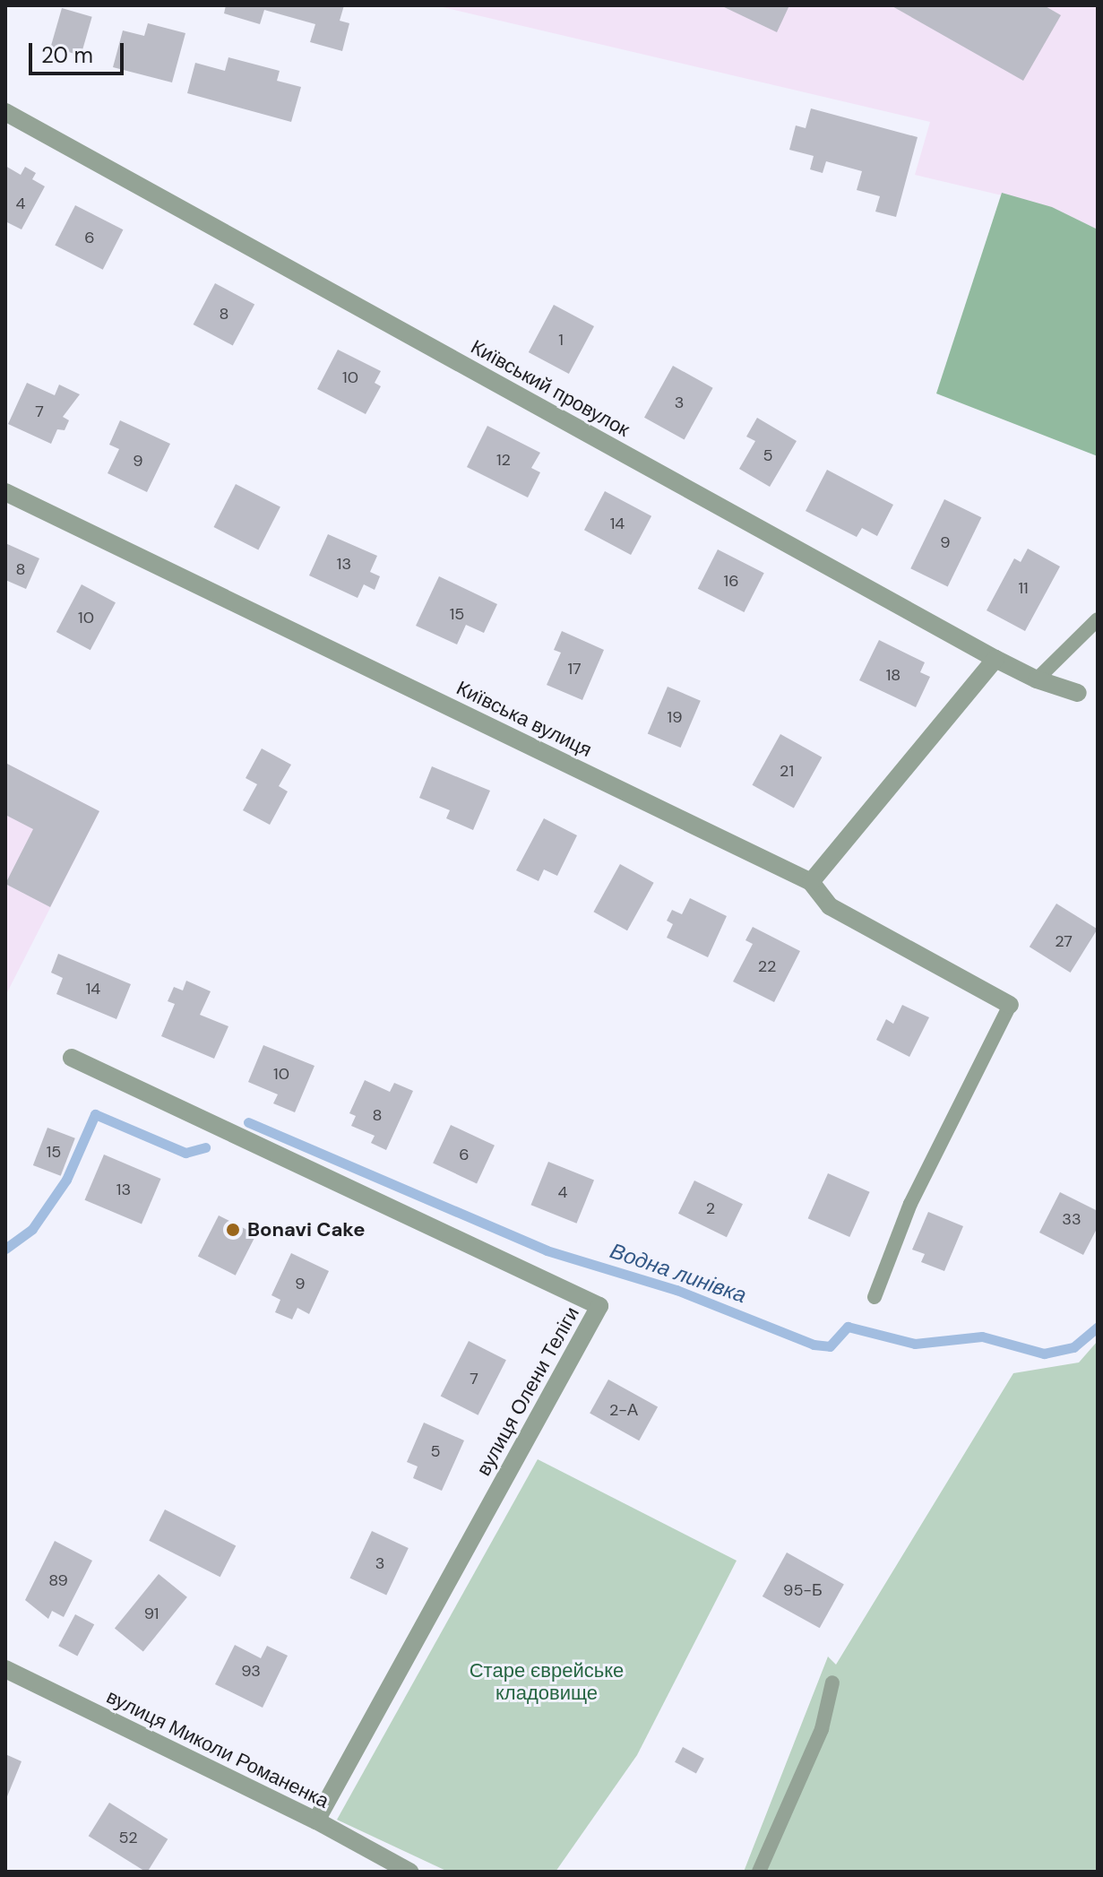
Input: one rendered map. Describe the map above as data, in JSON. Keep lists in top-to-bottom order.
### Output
{
  "streets": {
    "street": [
      "Київський провулок",
      "Київська вулиця",
      "вулиця Олени Теліги",
      "вулиця Миколи Романенка"
    ]
  },
  "crossings": [
    ["вулиця Олени Теліги", "вулиця Миколи Романенка"]
  ],
  "water": ["Водна линівка"],
  "parks": ["Старе єврейське кладовище"],
  "places": ["Bonavi Cake"],
  "house_numbers": [
    "4",
    "6",
    "8",
    "1",
    "10",
    "3",
    "7",
    "5",
    "12",
    "9",
    "14",
    "9",
    "13",
    "8",
    "16",
    "11",
    "15",
    "10",
    "17",
    "18",
    "19",
    "21",
    "27",
    "22",
    "14",
    "10",
    "8",
    "15",
    "6",
    "13",
    "4",
    "2",
    "33",
    "9",
    "7",
    "2-А",
    "5",
    "3",
    "89",
    "95-Б",
    "91",
    "93",
    "52"
  ],
  "scale_bar": "20 m"
}
